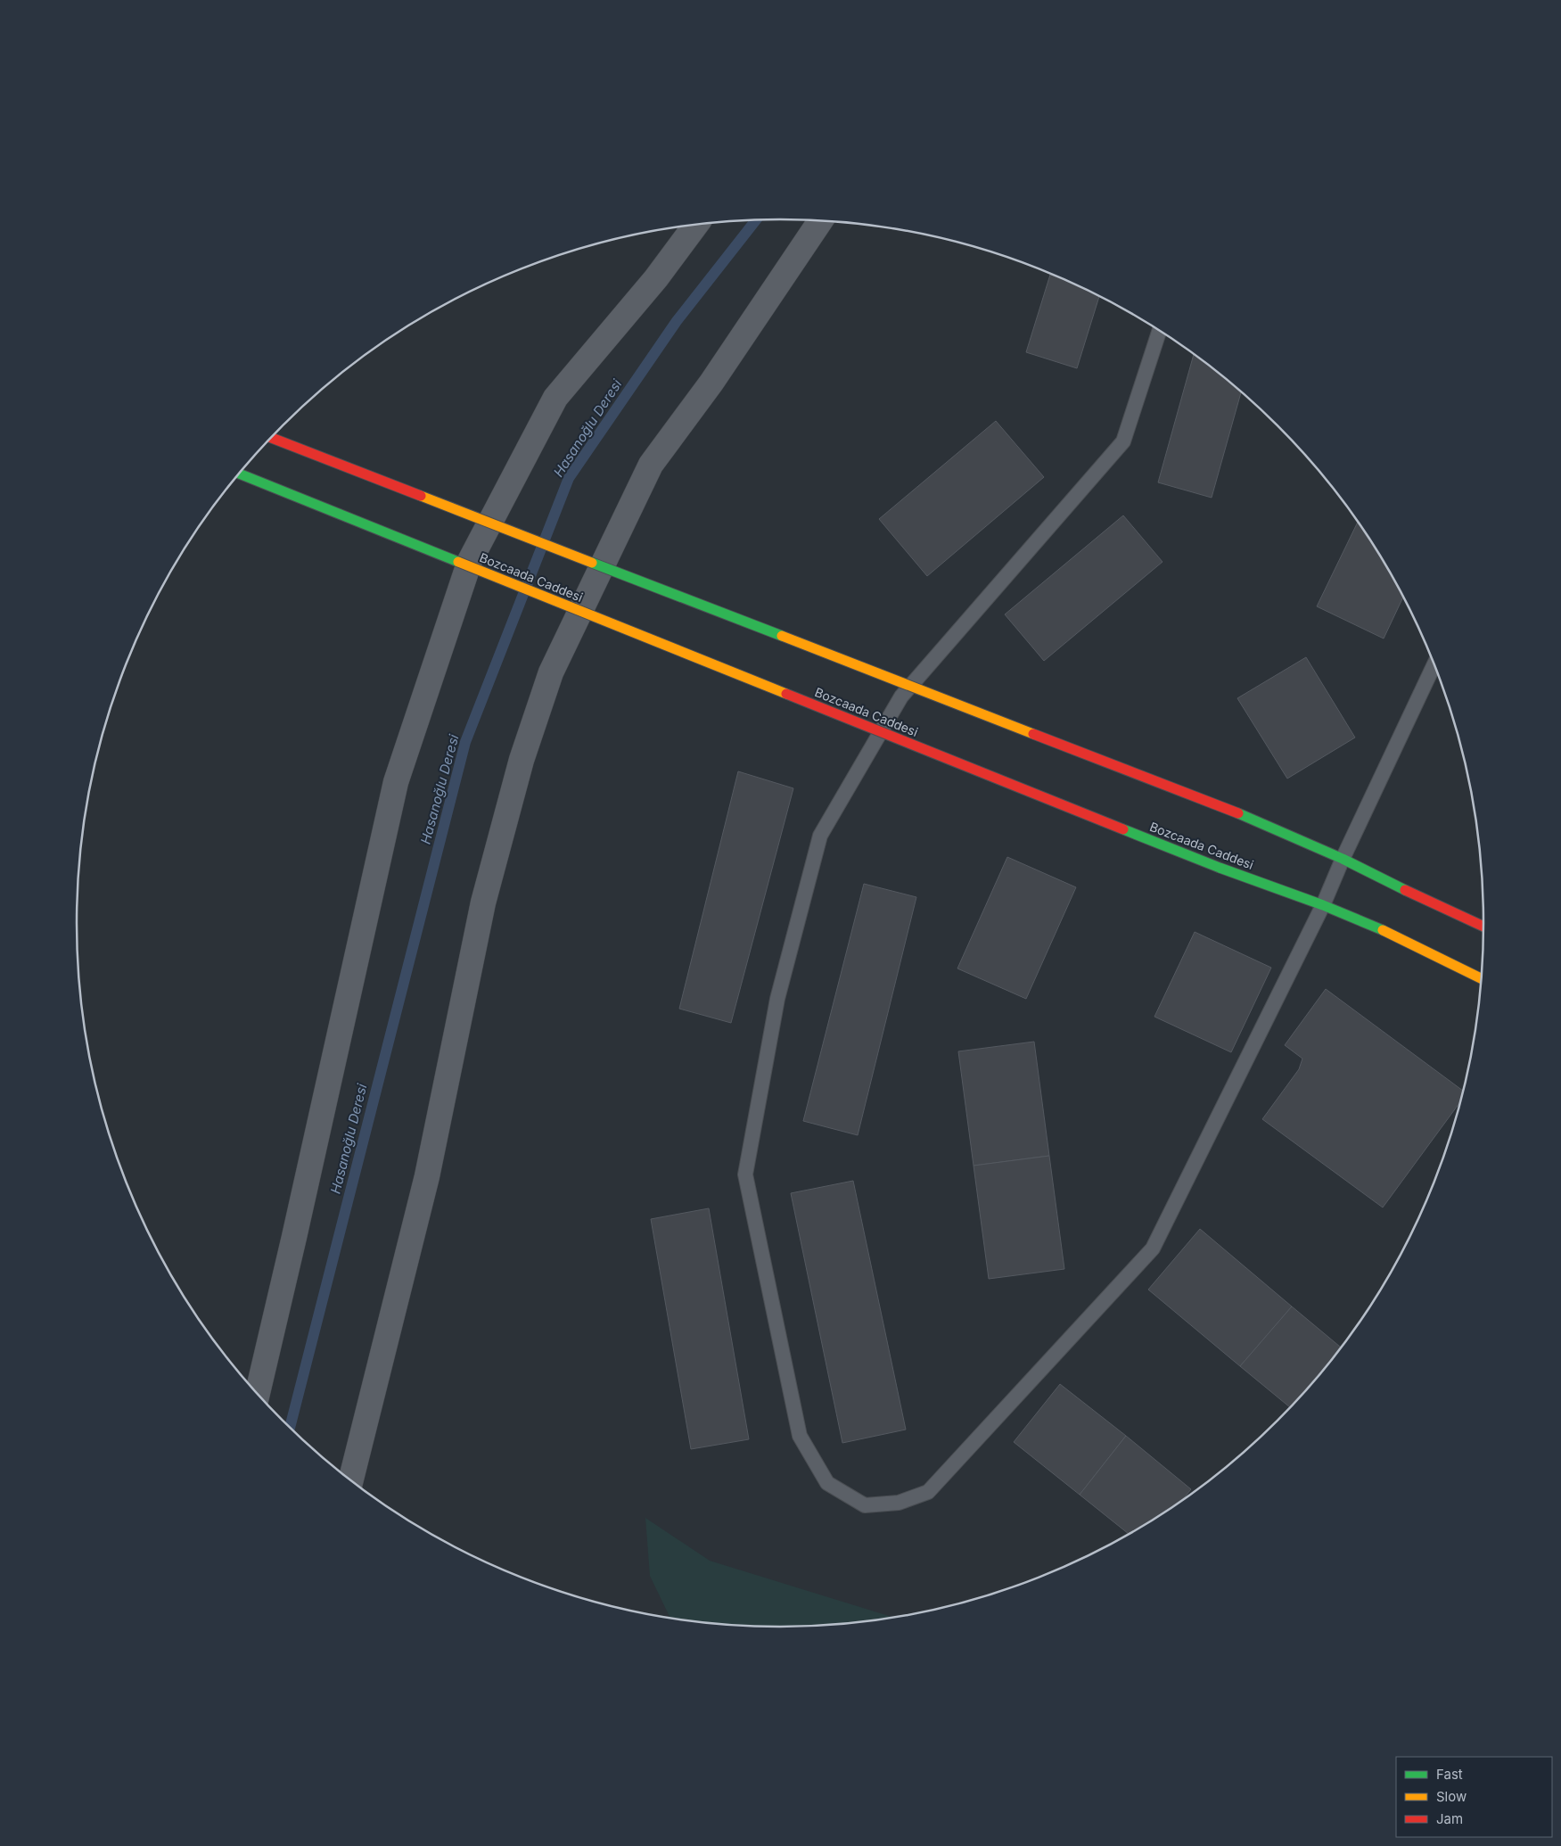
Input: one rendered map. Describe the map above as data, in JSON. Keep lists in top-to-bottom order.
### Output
{
  "streets": {
    "street": ["Bozcaada Caddesi"]
  },
  "water": ["Hasanoğlu Deresi"],
  "legend": ["Fast", "Slow", "Jam"]
}
